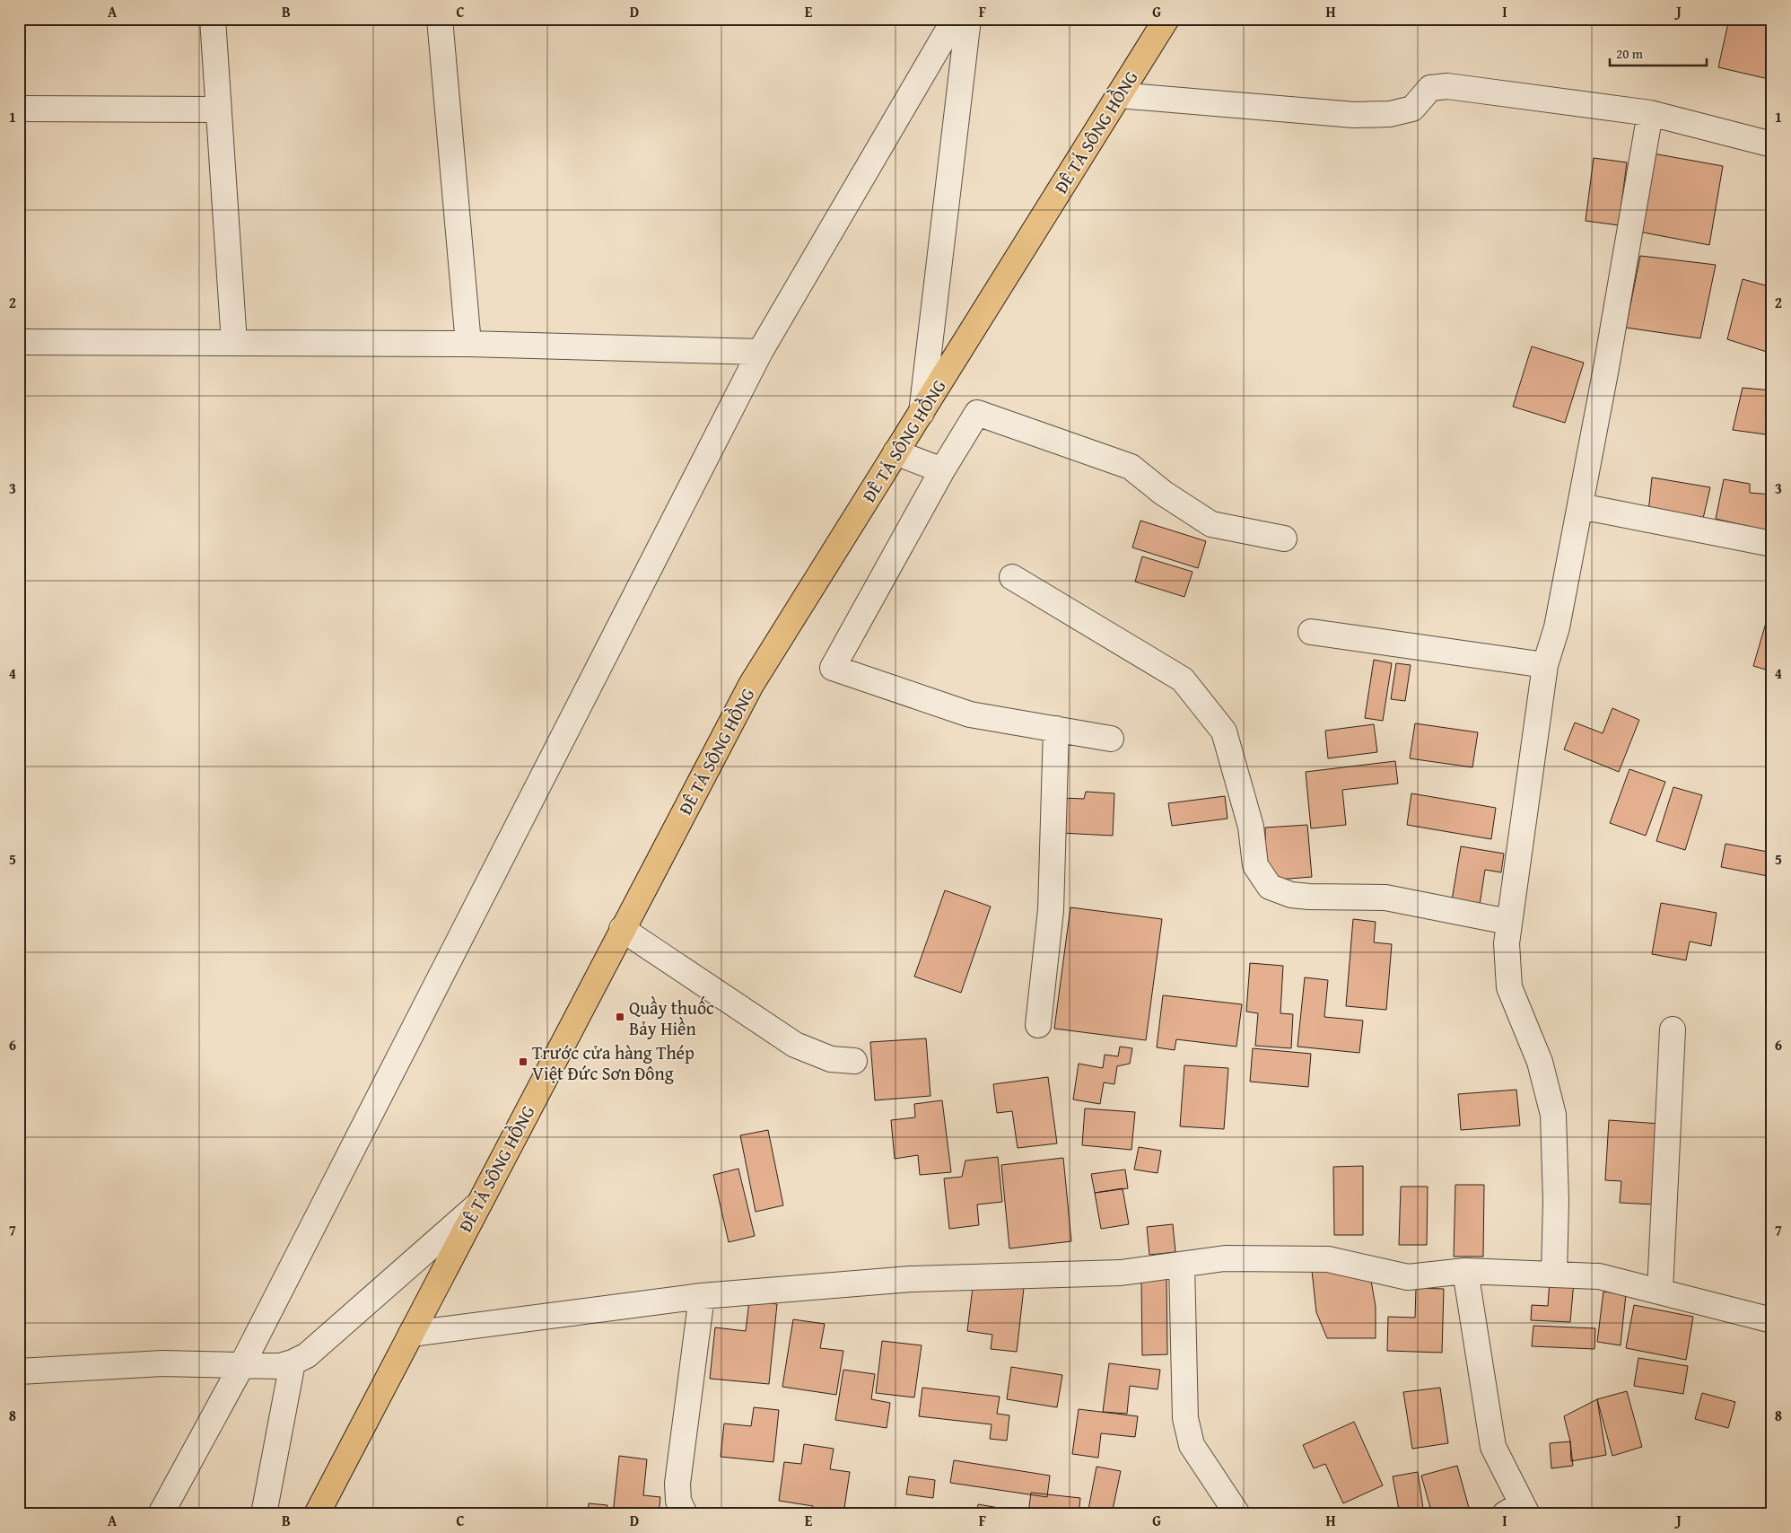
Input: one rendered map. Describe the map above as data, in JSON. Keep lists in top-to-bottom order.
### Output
{
  "streets": {
    "main road": ["ĐÊ TẢ SÔNG HỒNG"]
  },
  "places": {
    "transit": ["Quầy thuốc Bảy Hiền", "Trước cửa hàng Thép Việt Đức Sơn Đông"]
  },
  "scale_bar": "20 m",
  "grid": {
    "columns": [
      "A",
      "B",
      "C",
      "D",
      "E",
      "F",
      "G",
      "H",
      "I",
      "J"
    ],
    "rows": [
      "1",
      "2",
      "3",
      "4",
      "5",
      "6",
      "7",
      "8"
    ]
  }
}
